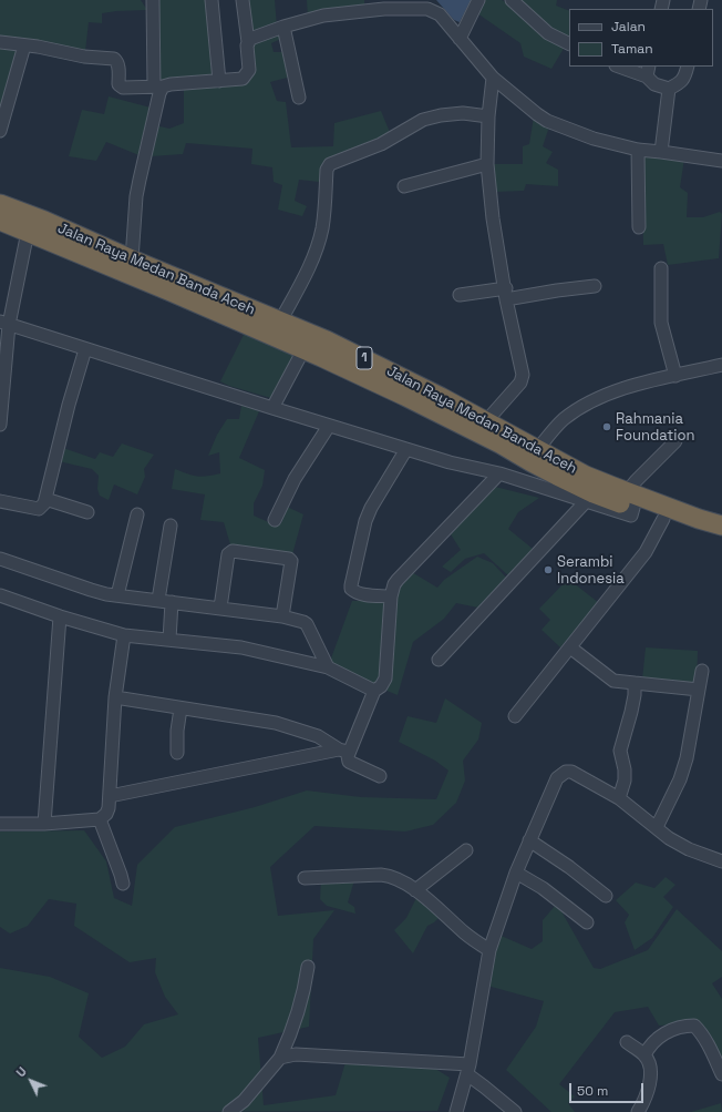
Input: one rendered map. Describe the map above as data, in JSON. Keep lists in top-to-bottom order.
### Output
{
  "streets": {
    "highway": ["Jalan Raya Medan Banda Aceh", "1"]
  },
  "places": ["Rahmania Foundation", "Serambi Indonesia"],
  "legend": ["Jalan", "Taman"],
  "scale_bar": "50 m",
  "north": "top left"
}
